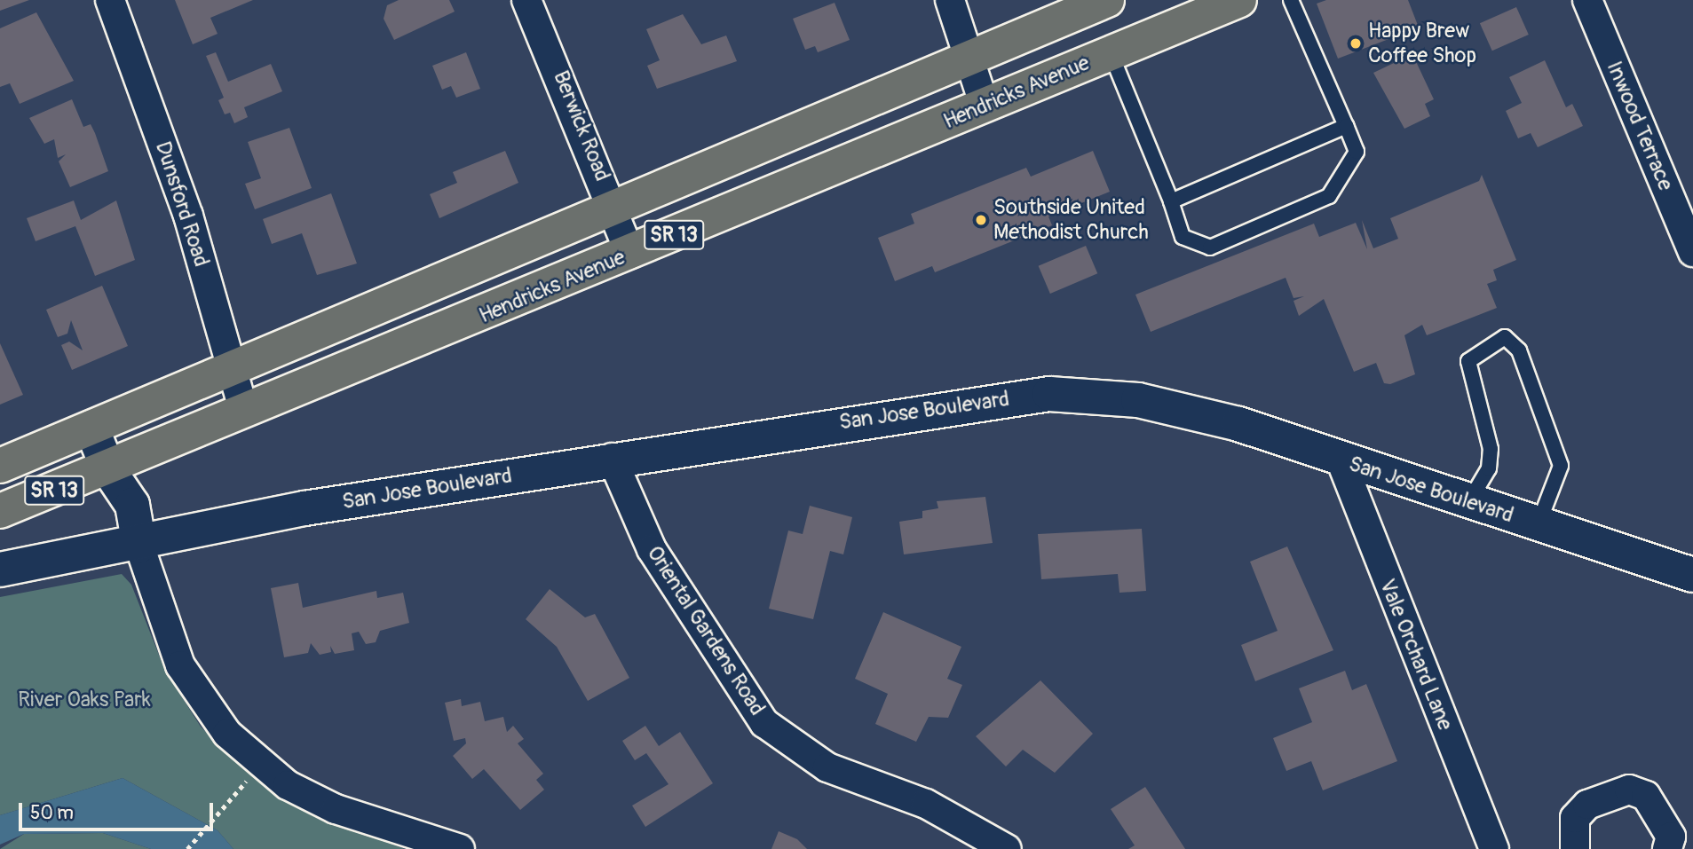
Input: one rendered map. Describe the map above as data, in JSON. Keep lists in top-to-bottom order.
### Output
{
  "streets": {
    "main road": ["Hendricks Avenue", "SR 13"],
    "street": [
      "Berwick Road",
      "Inwood Terrace",
      "Dunsford Road",
      "San Jose Boulevard",
      "Oriental Gardens Road",
      "Vale Orchard Lane"
    ]
  },
  "crossings": [
    ["Hendricks Avenue", "Berwick Road"],
    ["Hendricks Avenue", "Dunsford Road"],
    ["Berwick Road", "SR 13"],
    ["Dunsford Road", "SR 13"],
    ["San Jose Boulevard", "Oriental Gardens Road"],
    ["San Jose Boulevard", "Vale Orchard Lane"]
  ],
  "parks": ["River Oaks Park"],
  "places": ["Happy Brew Coffee Shop", "Southside United Methodist Church"],
  "scale_bar": "50 m"
}
